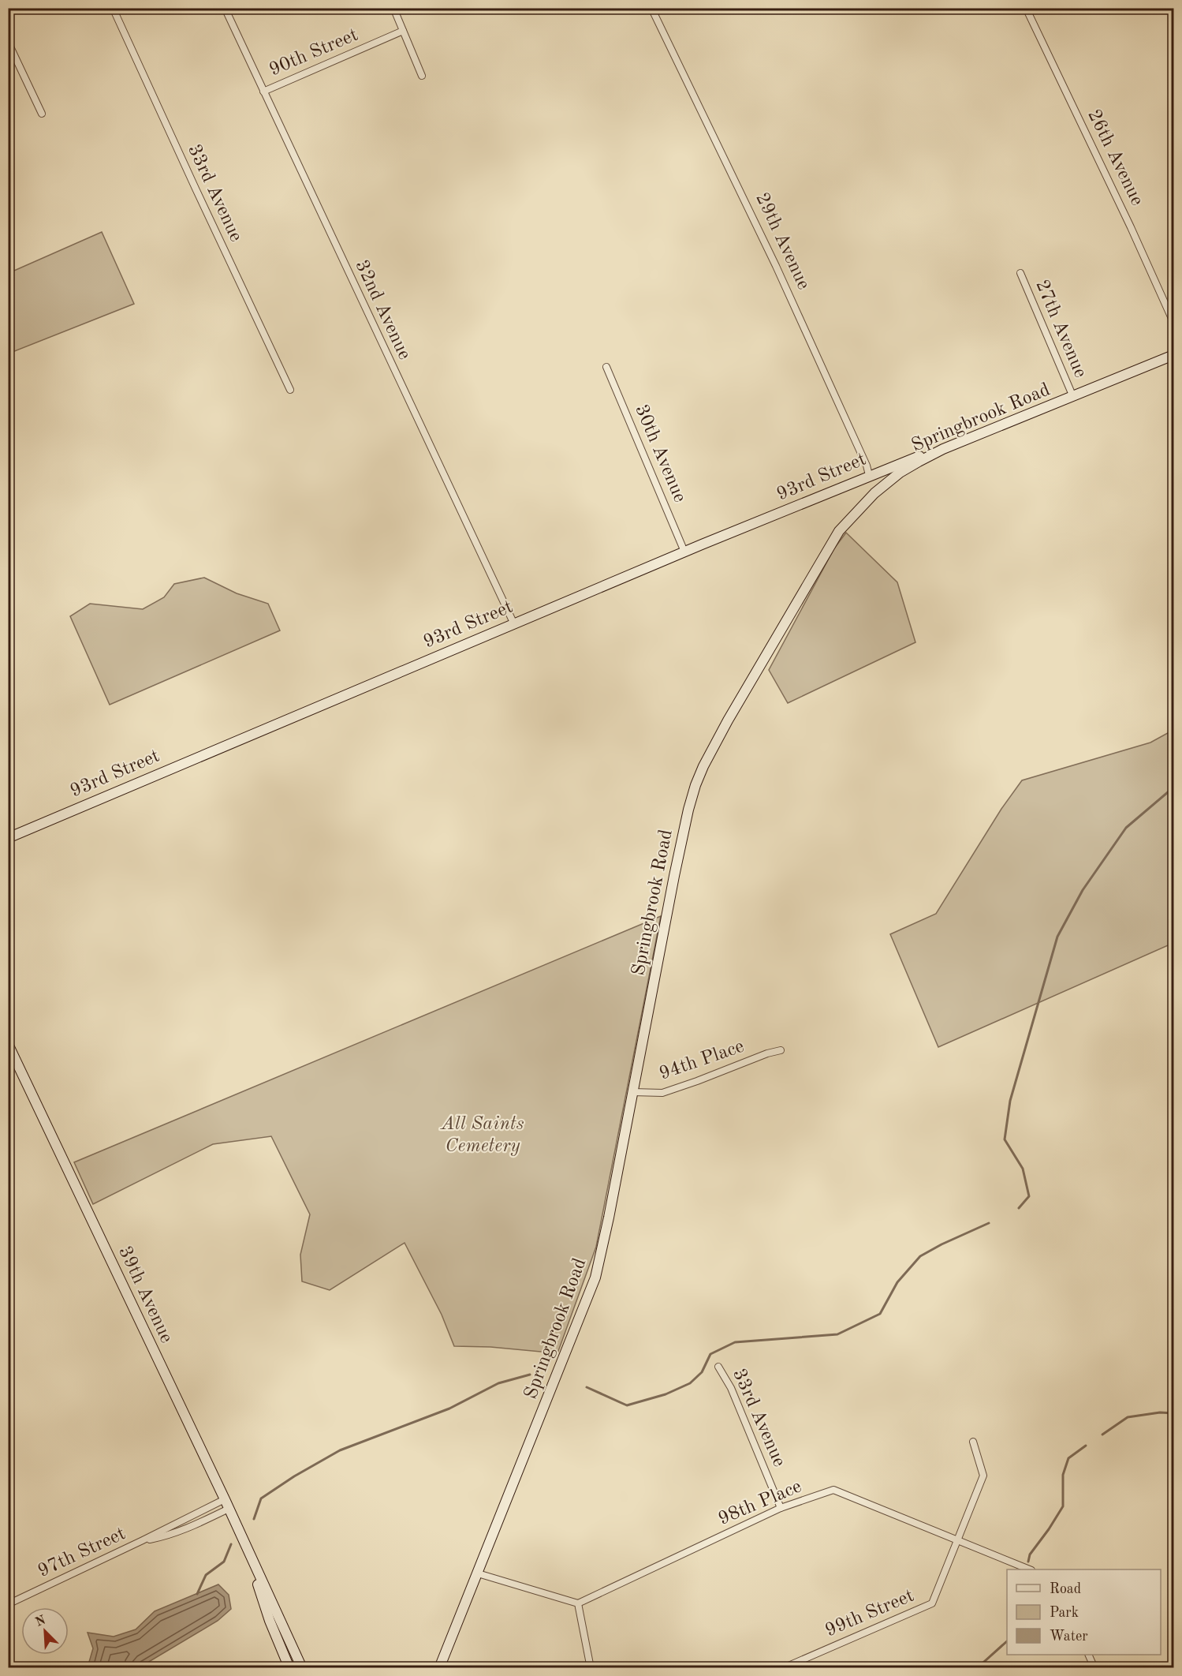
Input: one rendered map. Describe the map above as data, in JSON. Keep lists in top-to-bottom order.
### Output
{
  "streets": {
    "street": [
      "90th Street",
      "26th Avenue",
      "33rd Avenue",
      "29th Avenue",
      "32nd Avenue",
      "27th Avenue",
      "Springbrook Road",
      "30th Avenue",
      "93rd Street",
      "94th Place",
      "39th Avenue",
      "98th Place",
      "97th Street",
      "99th Street"
    ]
  },
  "crossings": [
    ["90th Street", "32nd Avenue"],
    ["33rd Avenue", "98th Place"],
    ["29th Avenue", "Springbrook Road"],
    ["29th Avenue", "93rd Street"],
    ["32nd Avenue", "93rd Street"],
    ["27th Avenue", "Springbrook Road"],
    ["Springbrook Road", "93rd Street"],
    ["Springbrook Road", "94th Place"],
    ["30th Avenue", "93rd Street"],
    ["39th Avenue", "97th Street"],
    ["98th Place", "99th Street"]
  ],
  "parks": ["All Saints Cemetery"],
  "legend": ["Road", "Park", "Water"],
  "north": "top left"
}
